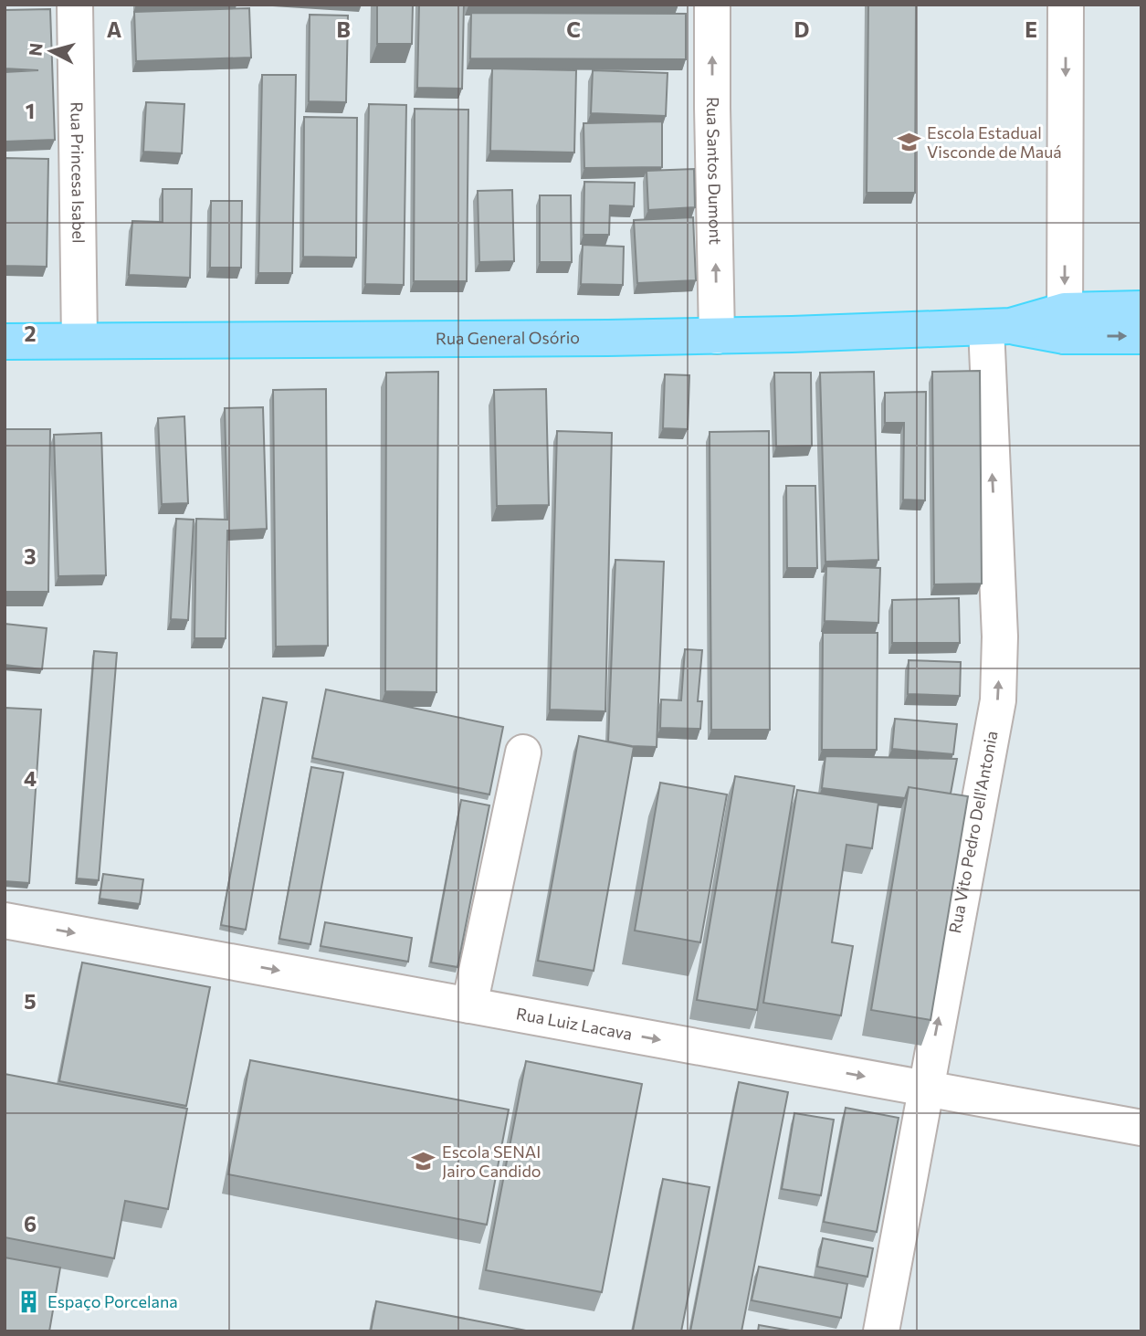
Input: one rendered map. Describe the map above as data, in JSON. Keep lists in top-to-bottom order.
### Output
{
  "streets": {
    "main road": ["Rua General Osório"],
    "street": [
      "Rua Santos Dumont",
      "Rua Princesa Isabel",
      "Rua Vito Pedro Dell'Antonia",
      "Rua Luiz Lacava"
    ]
  },
  "crossings": [
    ["Rua Santos Dumont", "Rua General Osório"],
    ["Rua Princesa Isabel", "Rua General Osório"],
    ["Rua General Osório", "Rua Vito Pedro Dell'Antonia"],
    ["Rua Vito Pedro Dell'Antonia", "Rua Luiz Lacava"]
  ],
  "one_way": ["Rua Santos Dumont", "Rua Vito Pedro Dell'Antonia", "Rua Luiz Lacava"],
  "places": {
    "school or university": ["Escola Estadual Visconde de Mauá", "Escola SENAI Jairo Candido"],
    "building": ["Espaço Porcelana"]
  },
  "north": "left",
  "grid": {
    "columns": [
      "A",
      "B",
      "C",
      "D",
      "E"
    ],
    "rows": [
      "1",
      "2",
      "3",
      "4",
      "5",
      "6"
    ]
  }
}
